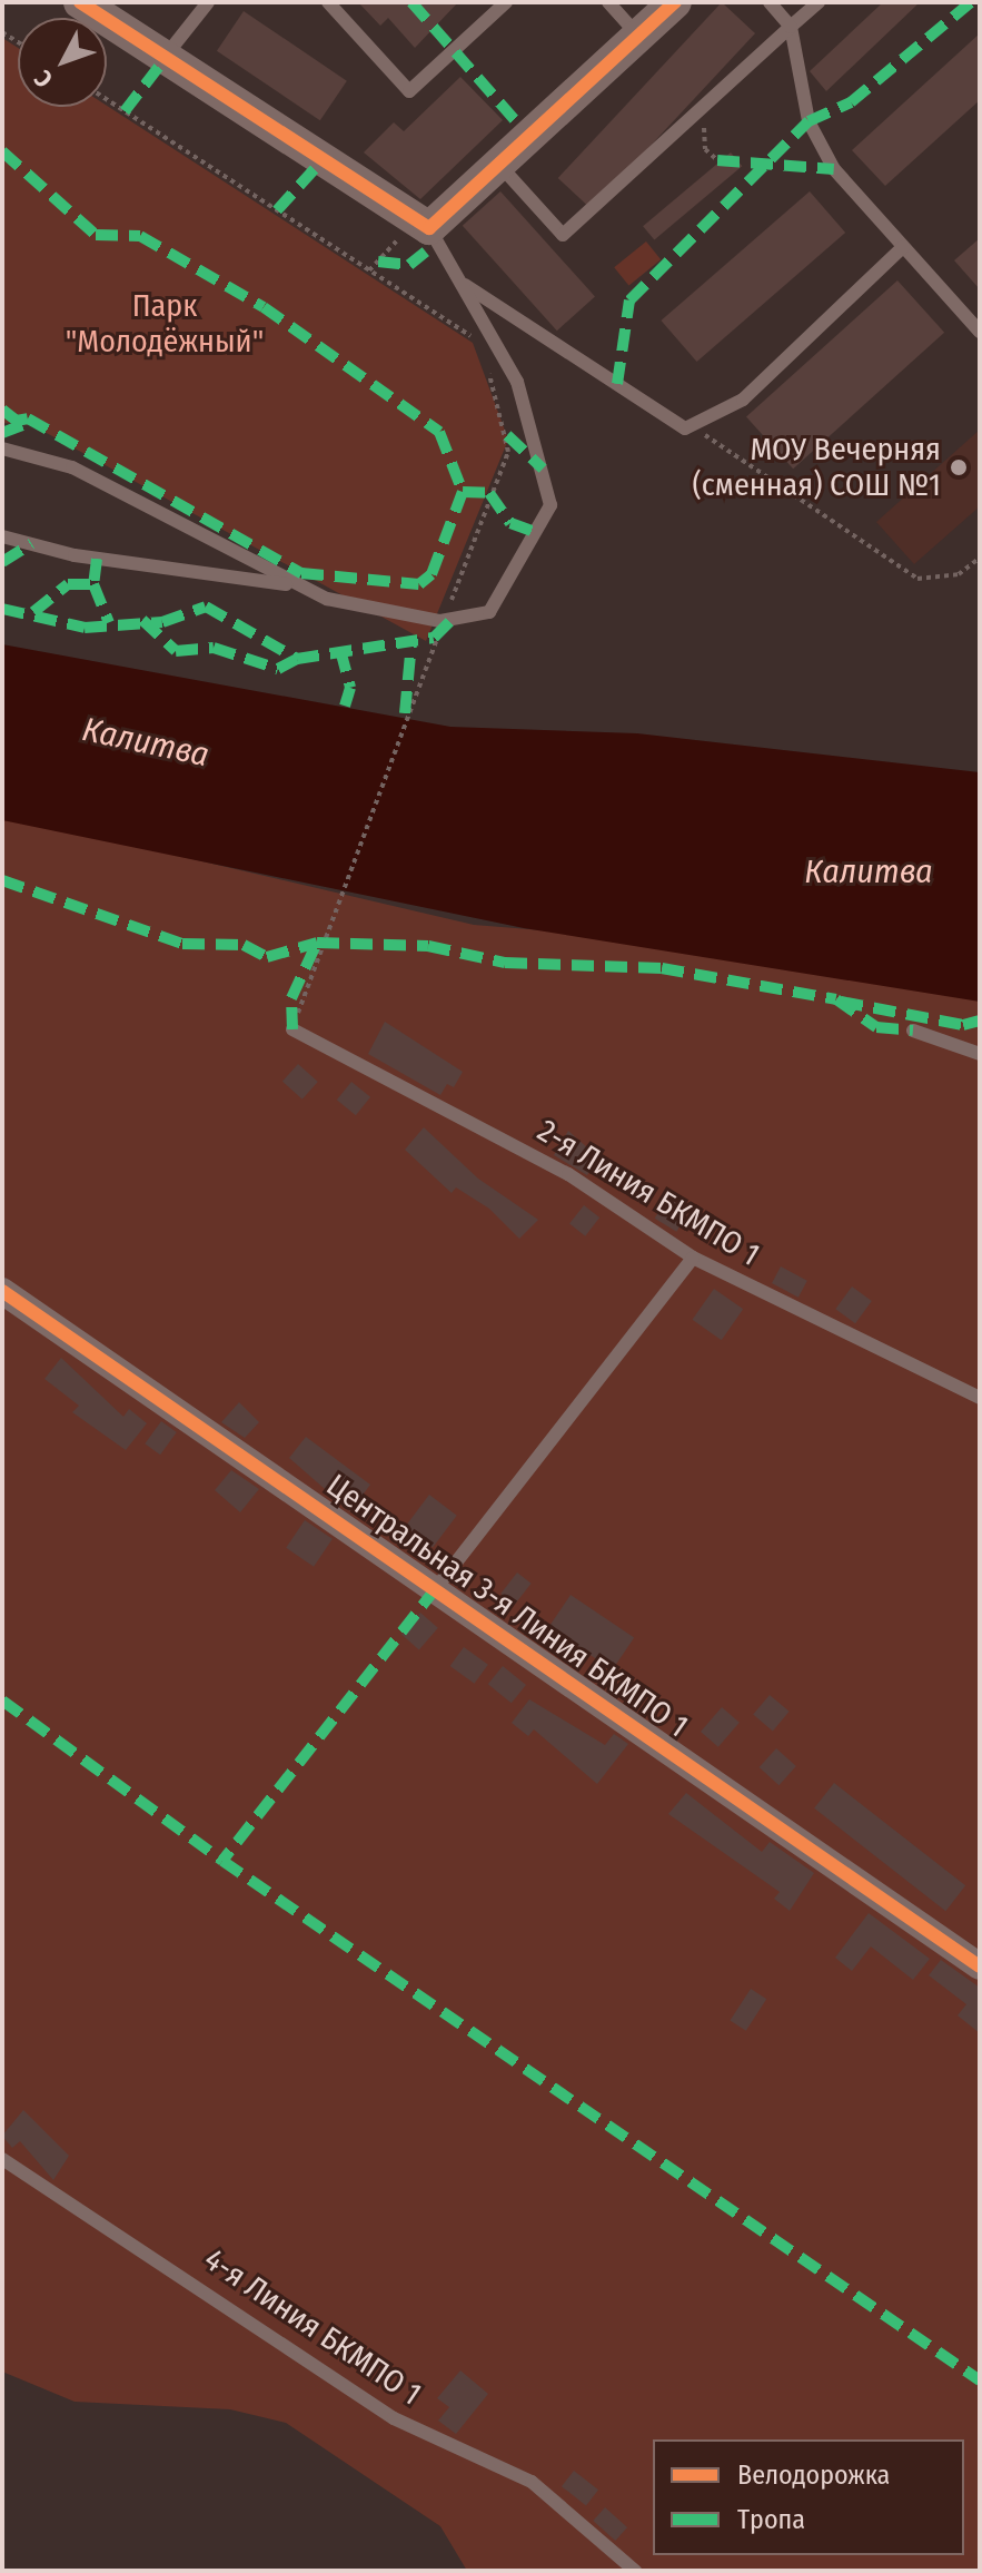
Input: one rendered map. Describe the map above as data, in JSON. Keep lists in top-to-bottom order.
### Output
{
  "streets": {
    "street": ["Центральная 3-я Линия БКМПО 1"],
    "lane": ["2-я Линия БКМПО 1", "4-я Линия БКМПО 1"]
  },
  "water": ["Калитва"],
  "parks": ["Парк \"Молодёжный\""],
  "places": ["МОУ Вечерняя (сменная) СОШ №1"],
  "legend": ["Велодорожка", "Тропа"],
  "north": "bottom left"
}
